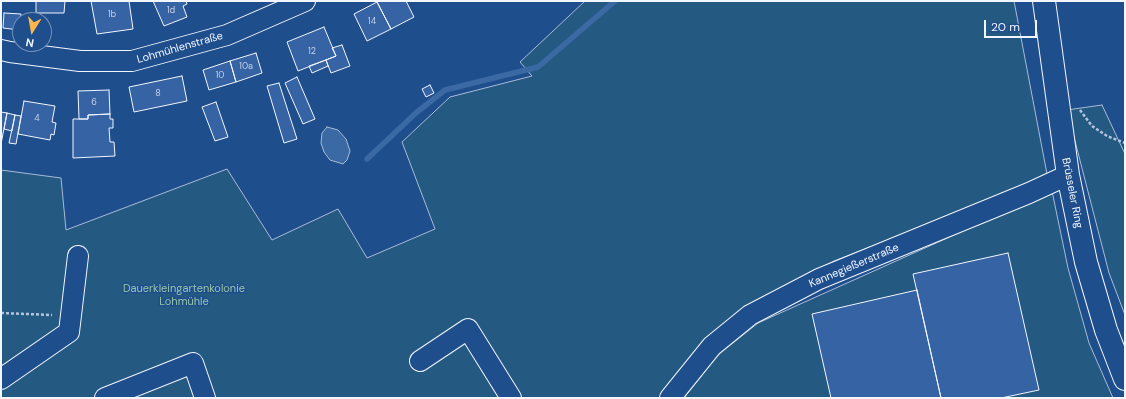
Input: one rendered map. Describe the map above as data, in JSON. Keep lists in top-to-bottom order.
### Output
{
  "streets": {
    "main road": ["Brüsseler Ring"],
    "street": ["Lohmühlenstraße", "Kannegießerstraße"]
  },
  "crossings": [
    ["Brüsseler Ring", "Kannegießerstraße"]
  ],
  "parks": ["Dauerkleingartenkolonie Lohmühle"],
  "house_numbers": [
    "1d",
    "1b",
    "14",
    "12",
    "10a",
    "10",
    "8",
    "6",
    "4"
  ],
  "scale_bar": "20 m",
  "north": "bottom"
}
